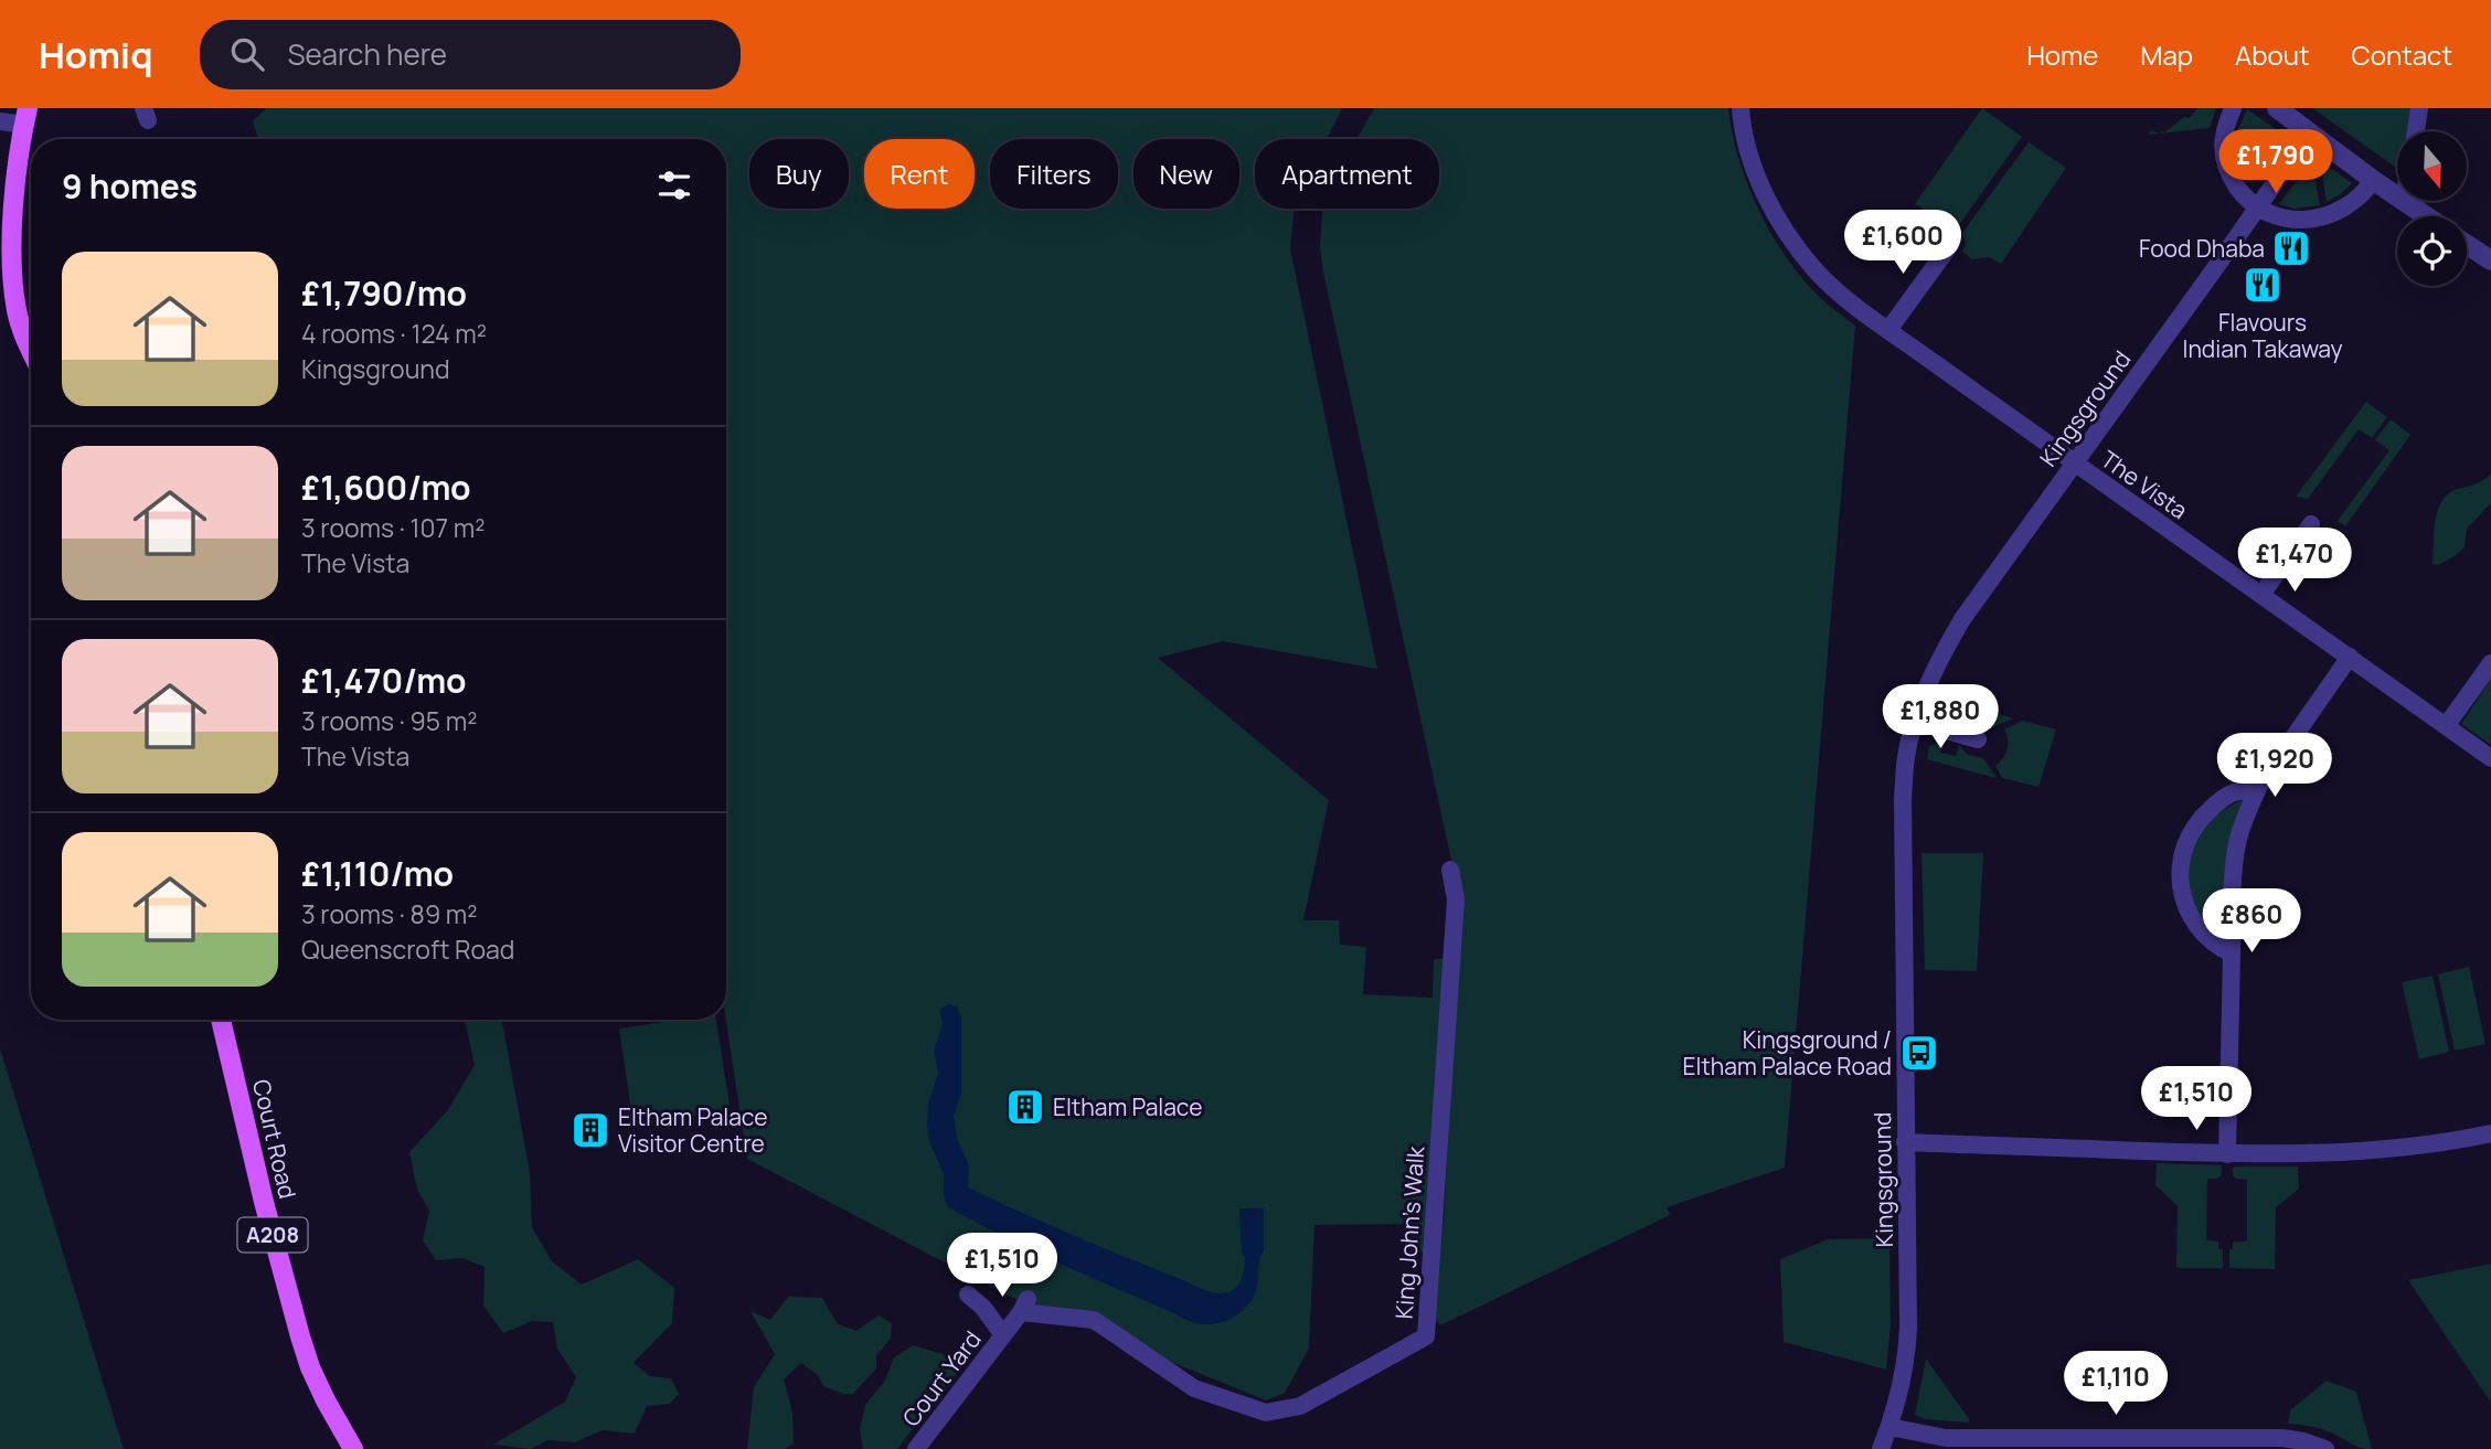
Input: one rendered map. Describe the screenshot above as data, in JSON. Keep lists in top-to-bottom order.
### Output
{
  "streets": {
    "main road": ["Court Road", "A208"],
    "street": [
      "Kingsground",
      "The Vista",
      "King John's Walk",
      "Court Yard"
    ]
  },
  "crossings": [
    ["Kingsground", "The Vista"],
    ["King John's Walk", "Court Yard"]
  ],
  "places": {
    "restaurant": ["Food Dhaba", "Flavours Indian Takaway"],
    "bus stop": ["Kingsground / Eltham Palace Road"],
    "building": ["Eltham Palace", "Eltham Palace Visitor Centre"]
  },
  "north": "bottom",
  "page": {
    "header": "Homiq",
    "search": "Search here",
    "nav": [
      "Home",
      "Map",
      "About",
      "Contact"
    ],
    "price": [
      "£1,790",
      "£1,600",
      "£1,470",
      "£1,880",
      "£1,920",
      "£860",
      "£1,510",
      "£1,510",
      "£1,110"
    ],
    "chip": [
      "Buy",
      "Rent",
      "Filters",
      "New",
      "Apartment"
    ],
    "heading": "9 homes",
    "list": [
      {
        "name": "£1,790/mo",
        "note": "4 rooms · 124 m² · Kingsground"
      },
      {
        "name": "£1,600/mo",
        "note": "3 rooms · 107 m² · The Vista"
      },
      {
        "name": "£1,470/mo",
        "note": "3 rooms · 95 m² · The Vista"
      },
      {
        "name": "£1,110/mo",
        "note": "3 rooms · 89 m² · Queenscroft Road"
      }
    ]
  }
}
